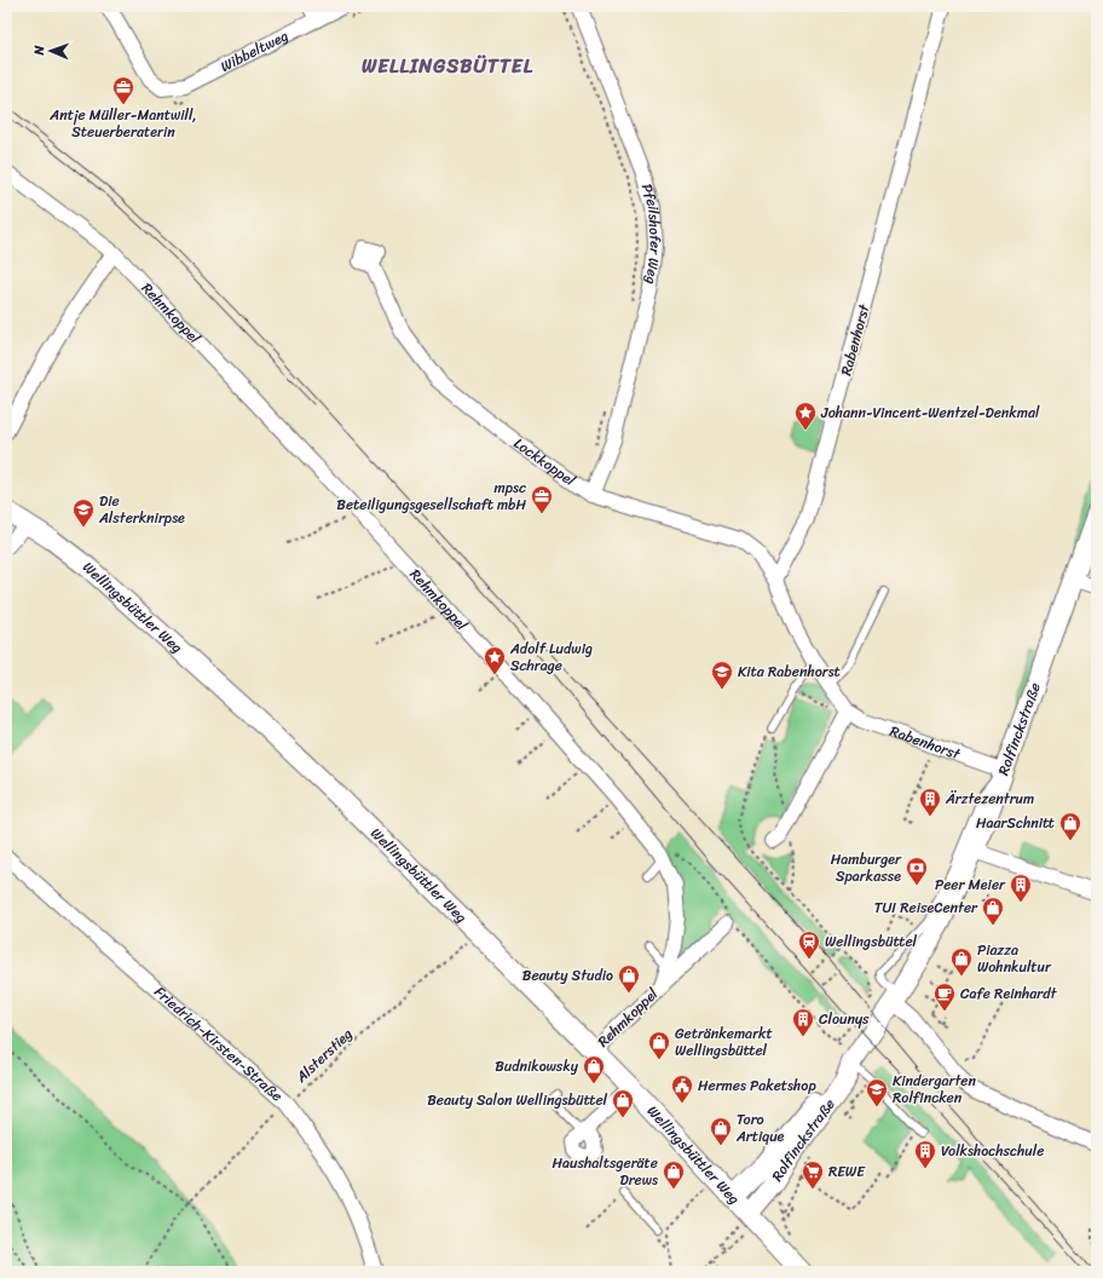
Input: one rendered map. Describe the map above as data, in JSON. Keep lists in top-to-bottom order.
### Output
{
  "streets": {
    "main road": ["Wellingsbüttler Weg", "Rolfinckstraße"],
    "street": [
      "Wibbeltweg",
      "Pfeilshofer Weg",
      "Rehmkoppel",
      "Rabenhorst",
      "Lockkoppel",
      "Friedrich-Kirsten-Straße"
    ],
    "path": ["Alsterstieg"]
  },
  "crossings": [
    ["Pfeilshofer Weg", "Lockkoppel"],
    ["Rehmkoppel", "Wellingsbüttler Weg"],
    ["Rabenhorst", "Lockkoppel"],
    ["Rabenhorst", "Rolfinckstraße"],
    ["Wellingsbüttler Weg", "Rolfinckstraße"],
    ["Wellingsbüttler Weg", "Alsterstieg"],
    ["Friedrich-Kirsten-Straße", "Alsterstieg"]
  ],
  "districts": ["WELLINGSBÜTTEL"],
  "places": {
    "office": ["Antje Müller-Mantwill, Steuerberaterin", "mpsc Beteiligungsgesellschaft mbH"],
    "place": ["Johann-Vincent-Wentzel-Denkmal", "Adolf Ludwig Schrage"],
    "school or university": ["Die Alsterknirpse", "Kita Rabenhorst", "Kindergarten Rolfincken"],
    "building": [
      "Ärztezentrum",
      "Peer Meier",
      "Clounys",
      "Volkshochschule"
    ],
    "shop": [
      "HaarSchnitt",
      "TUI ReiseCenter",
      "Piazza Wohnkultur",
      "Beauty Studio",
      "Getränkemarkt Wellingsbüttel",
      "Budnikowsky",
      "Beauty Salon Wellingsbüttel",
      "Toro Artique",
      "Haushaltsgeräte Drews"
    ],
    "bank": ["Hamburger Sparkasse"],
    "station": ["Wellingsbüttel"],
    "cafe": ["Cafe Reinhardt"],
    "public building": ["Hermes Paketshop"],
    "supermarket": ["REWE"]
  },
  "north": "left"
}
